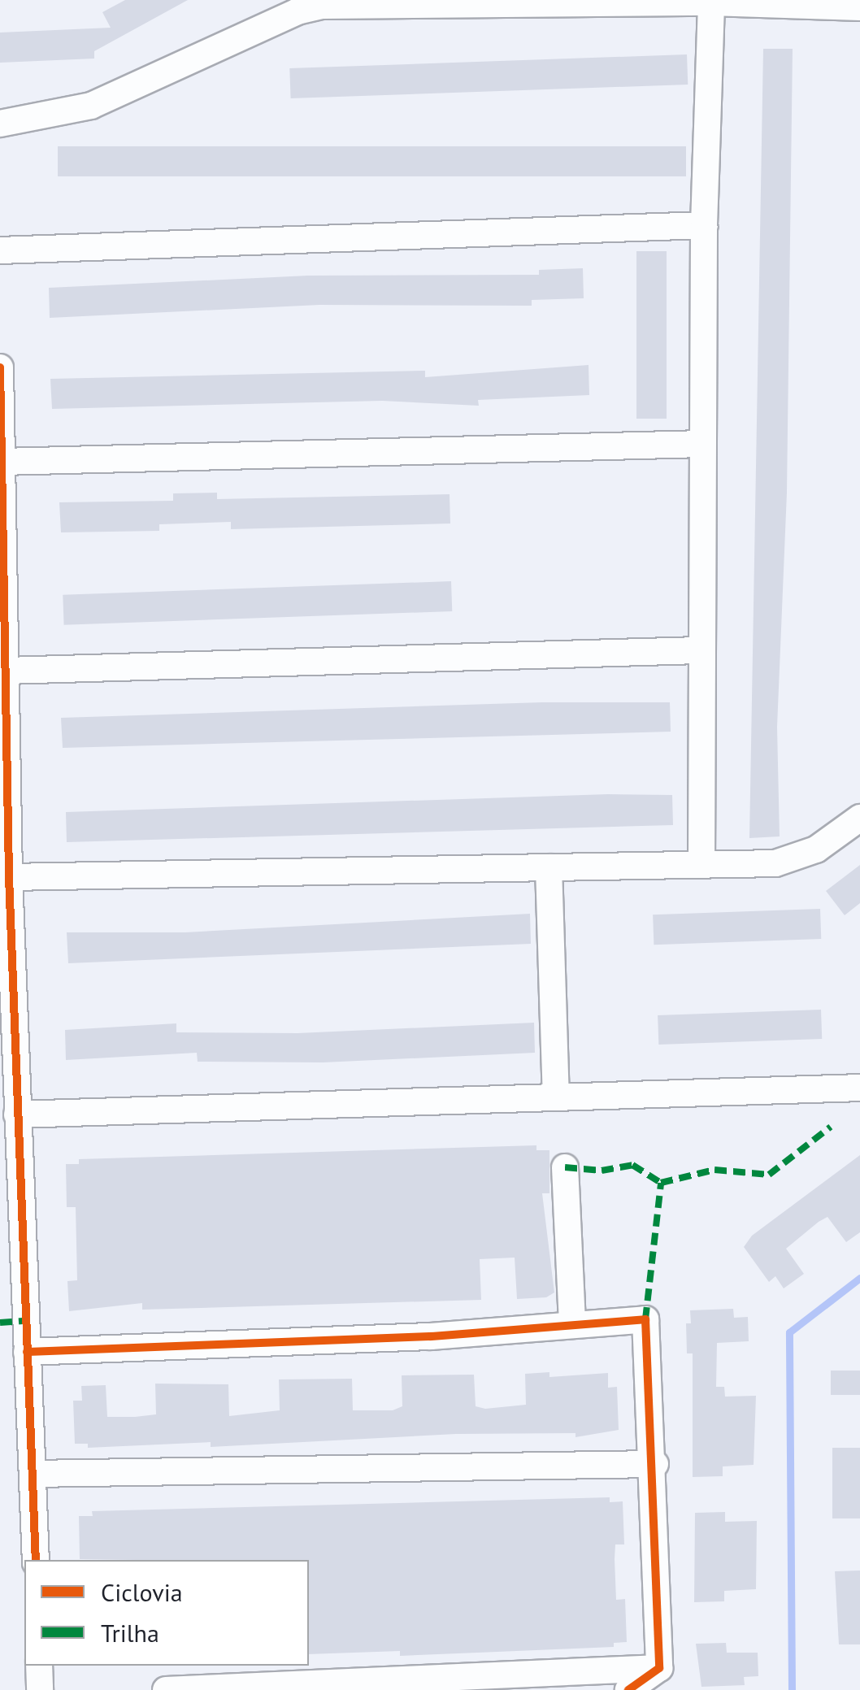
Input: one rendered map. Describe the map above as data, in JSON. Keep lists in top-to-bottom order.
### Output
{
  "legend": ["Ciclovia", "Trilha"]
}
